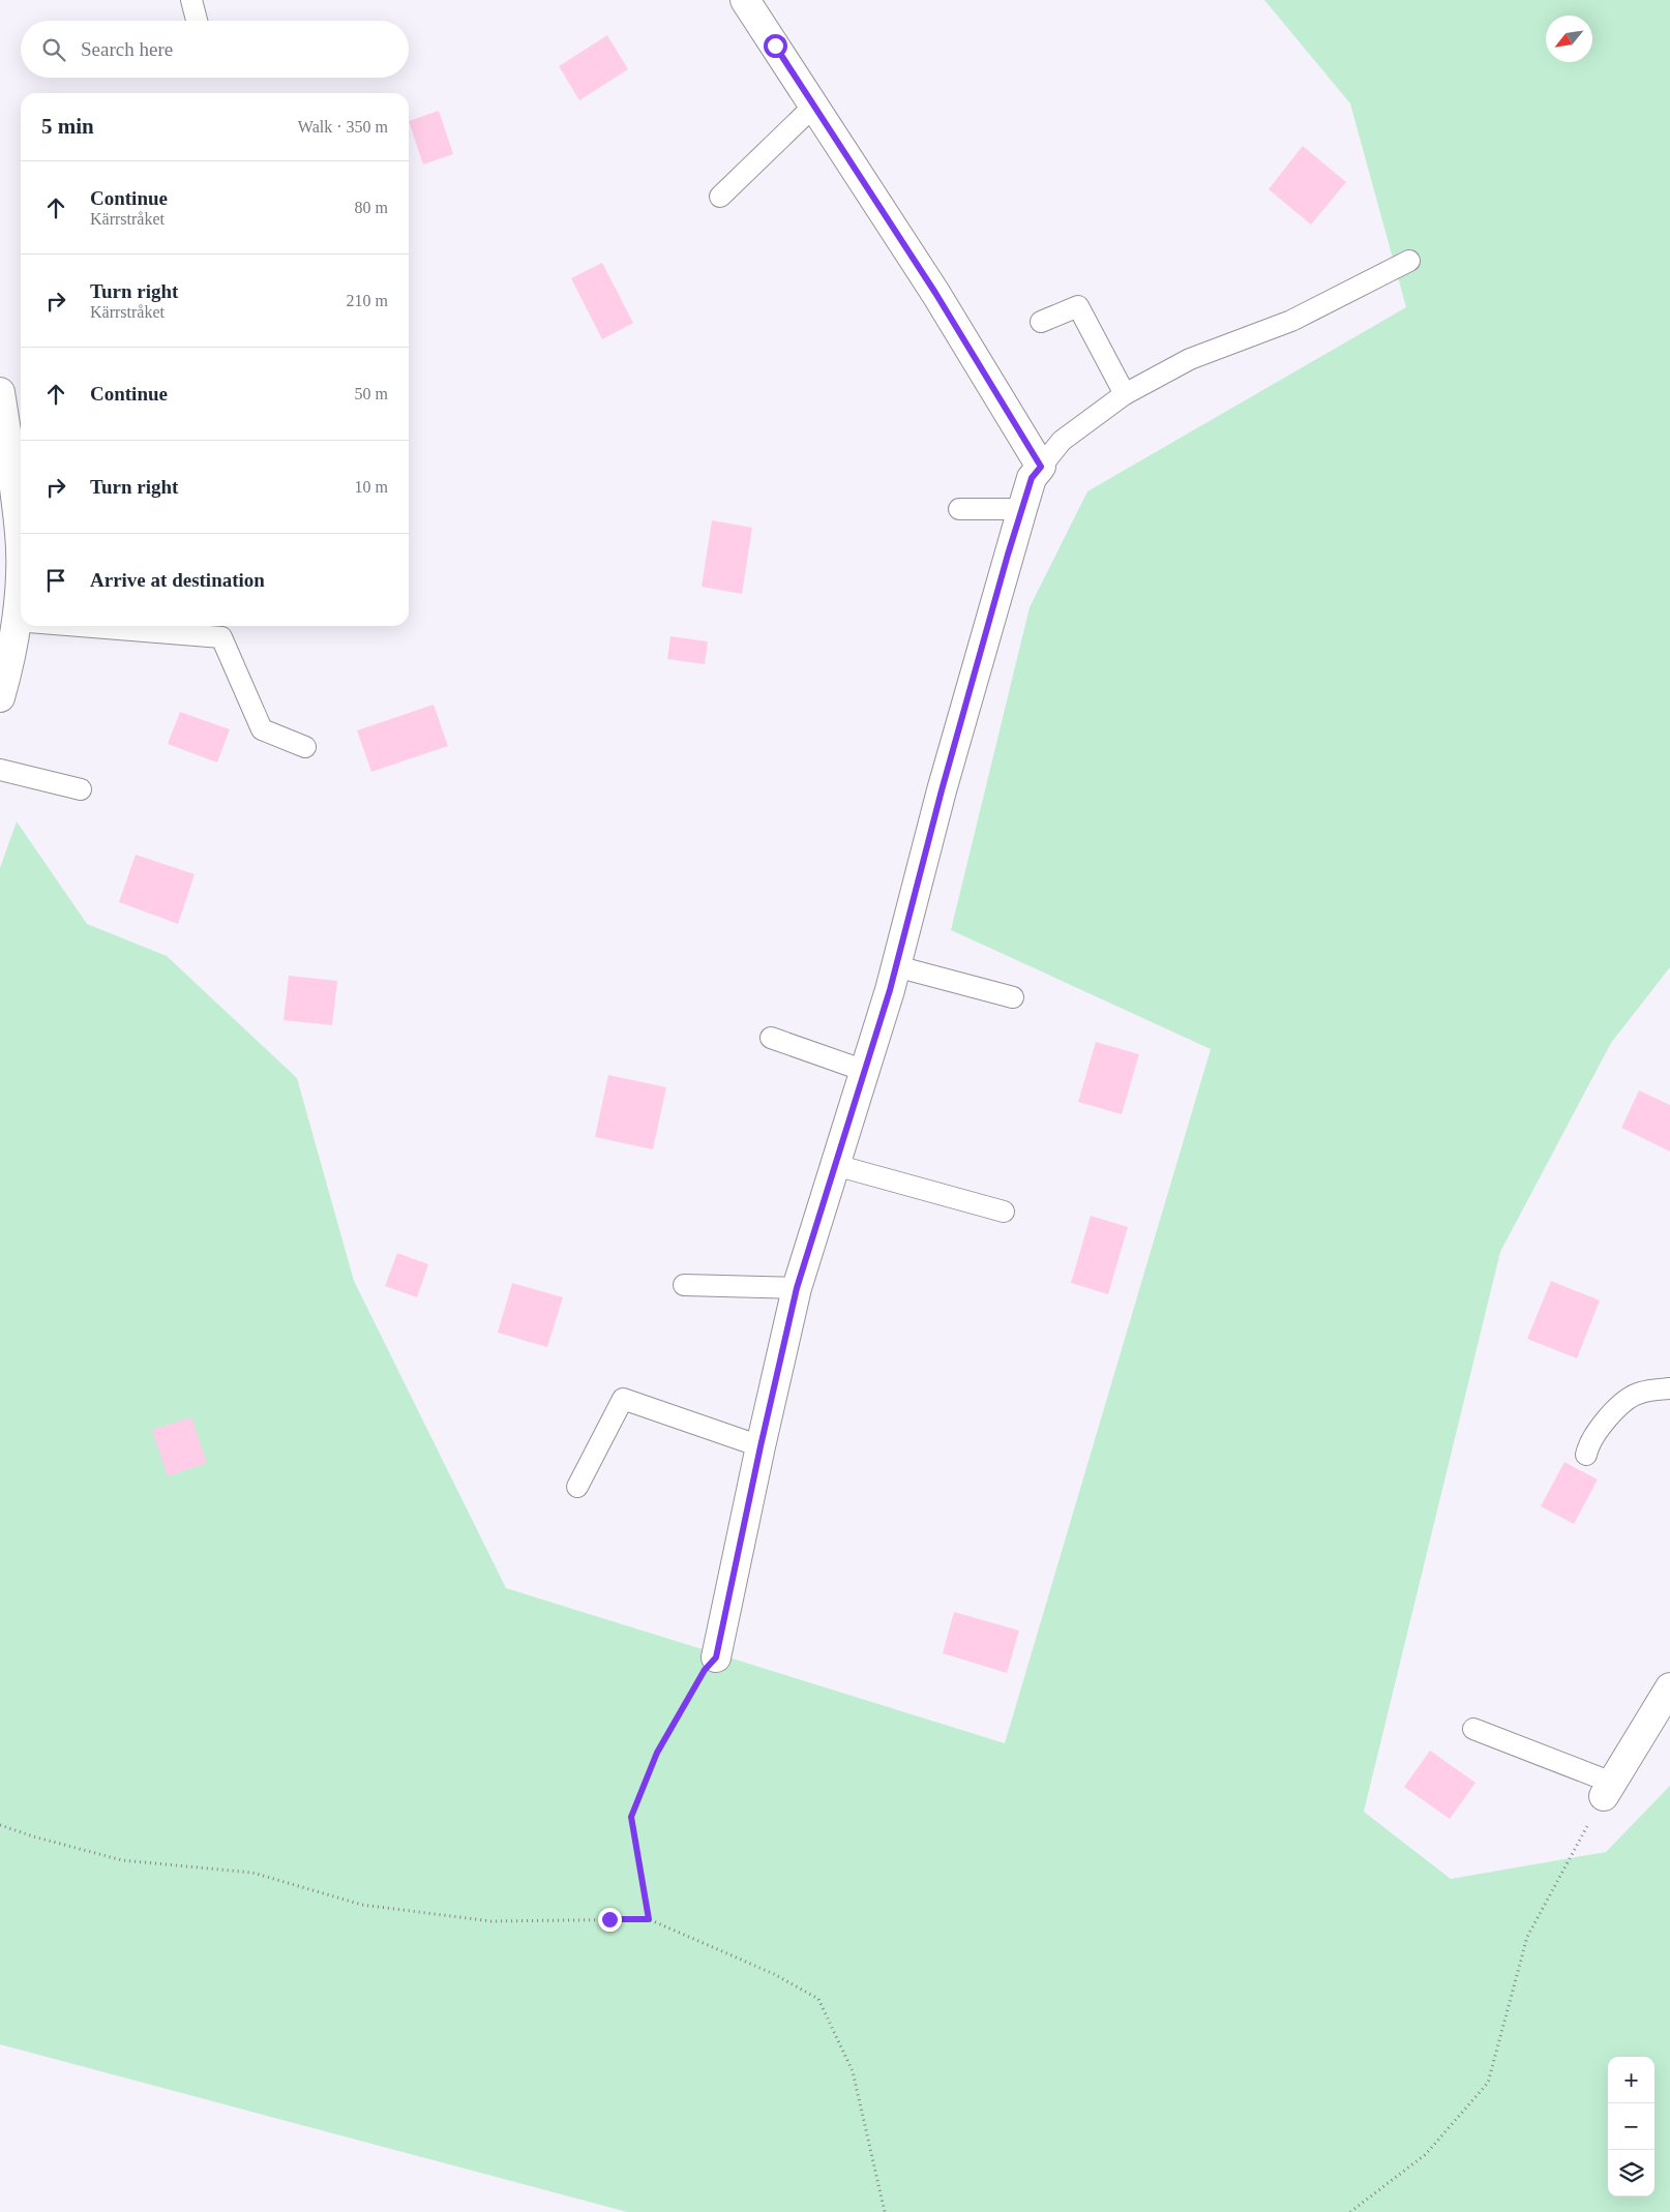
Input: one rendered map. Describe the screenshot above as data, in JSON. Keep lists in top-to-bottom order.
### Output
{
  "north": "bottom left",
  "page": {
    "search": "Search here",
    "heading": ["5 min", "Walk · 350 m"],
    "list": [
      ["Continue", "Kärrstråket", "80 m"],
      ["Turn right", "Kärrstråket", "210 m"],
      ["Continue", "50 m"],
      ["Turn right", "10 m"],
      "Arrive at destination"
    ],
    "map_buttons": ["+", "−"]
  }
}
